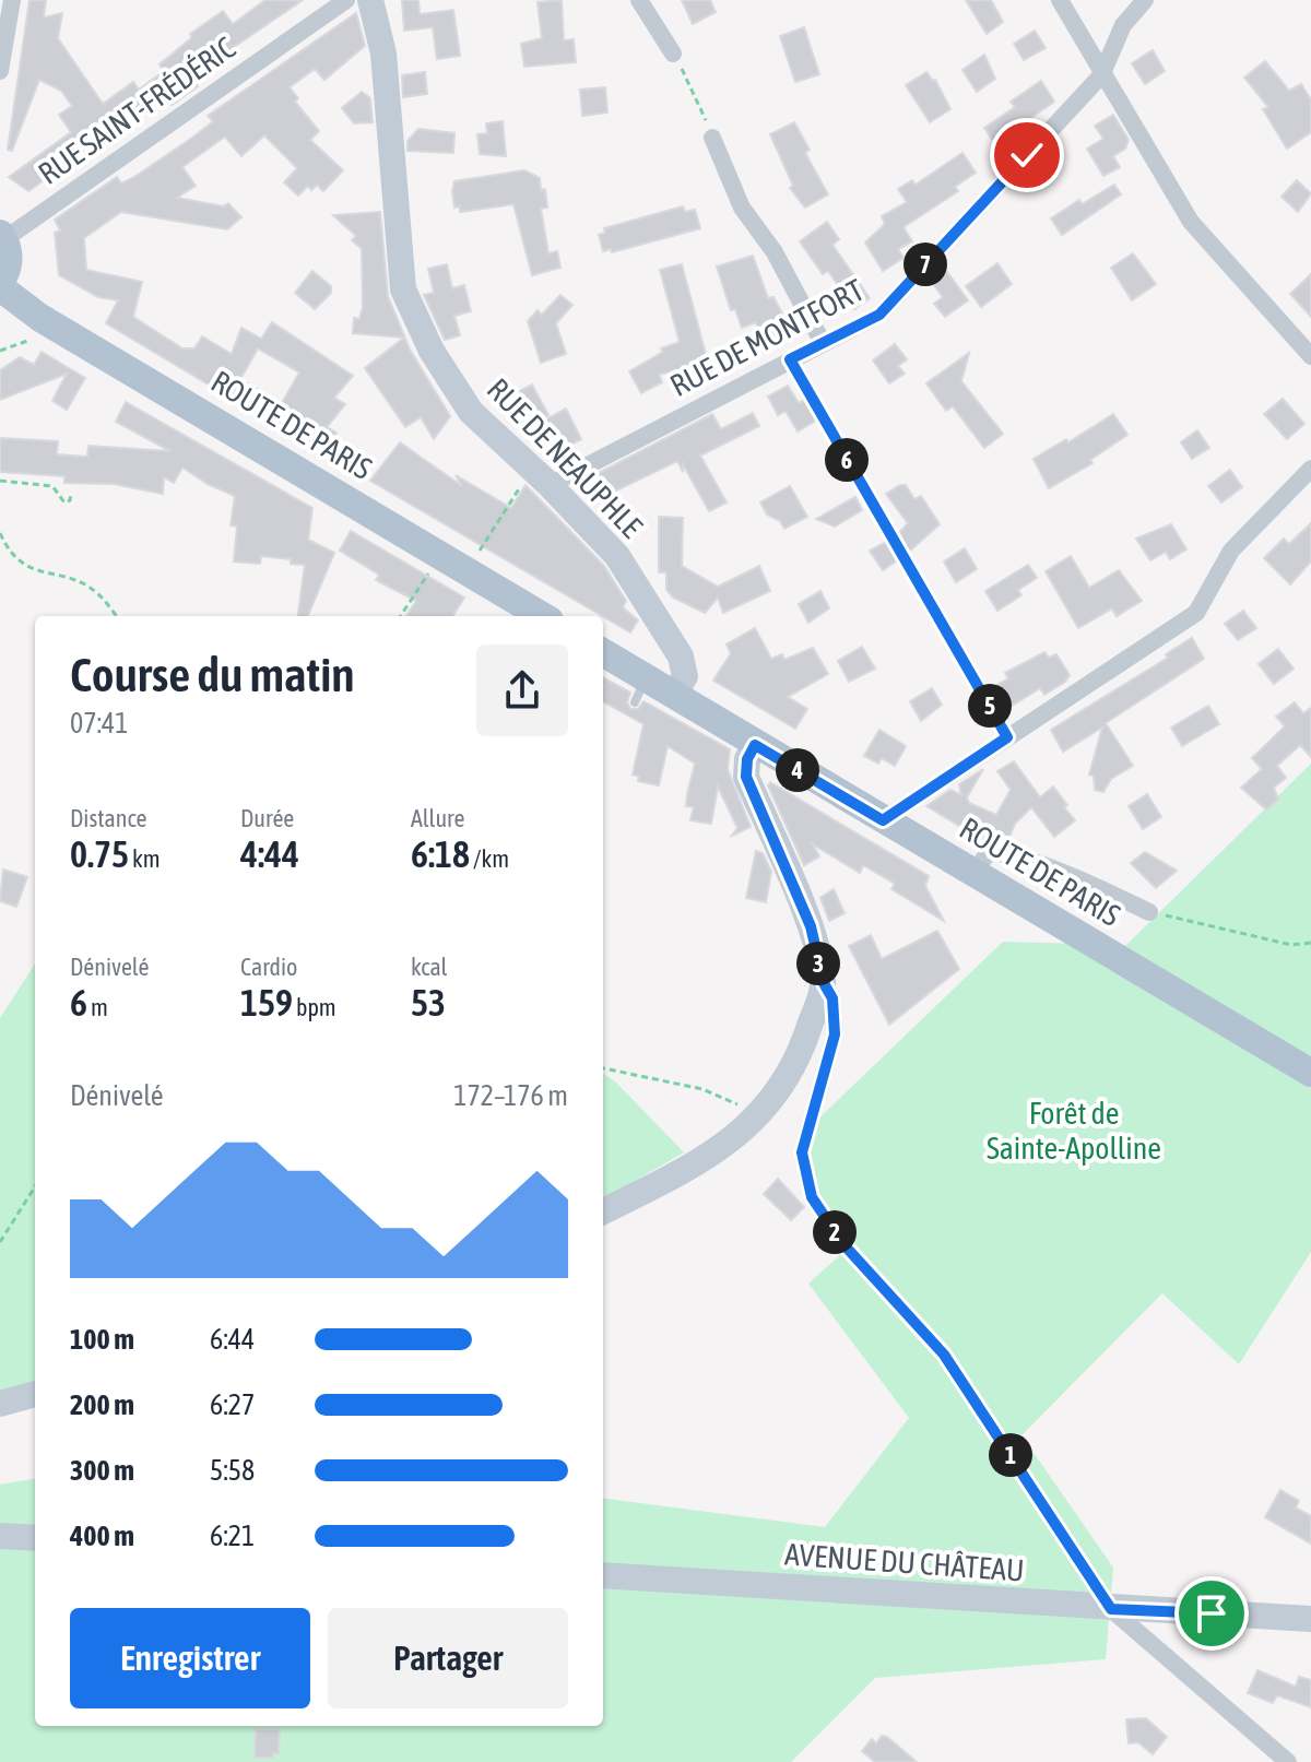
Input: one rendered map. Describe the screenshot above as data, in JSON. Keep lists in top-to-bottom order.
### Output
{
  "streets": {
    "main road": ["ROUTE DE PARIS"],
    "street": [
      "RUE SAINT-FRÉDÉRIC",
      "RUE DE MONTFORT",
      "RUE DE NEAUPHLE",
      "AVENUE DU CHÂTEAU"
    ]
  },
  "crossings": [
    ["RUE DE MONTFORT", "RUE DE NEAUPHLE"],
    ["ROUTE DE PARIS", "RUE DE NEAUPHLE"]
  ],
  "parks": ["Forêt de Sainte-Apolline"],
  "page": {
    "pins": [
      "7",
      "6",
      "5",
      "4",
      "3",
      "2",
      "1"
    ],
    "heading": ["Course du matin", "07:41"],
    "stats": [
      ["Distance", "0.75 km"],
      ["Durée", "4:44"],
      ["Allure", "6:18 /km"],
      ["Dénivelé", "6 m"],
      ["Cardio", "159 bpm"],
      ["kcal", "53"]
    ],
    "chart": ["Dénivelé", "172–176 m"],
    "list": [
      {
        "name": "100 m",
        "note": "6:44"
      },
      {
        "name": "200 m",
        "note": "6:27"
      },
      {
        "name": "300 m",
        "note": "5:58"
      },
      {
        "name": "400 m",
        "note": "6:21"
      }
    ],
    "buttons": ["Enregistrer", "Partager"]
  }
}
